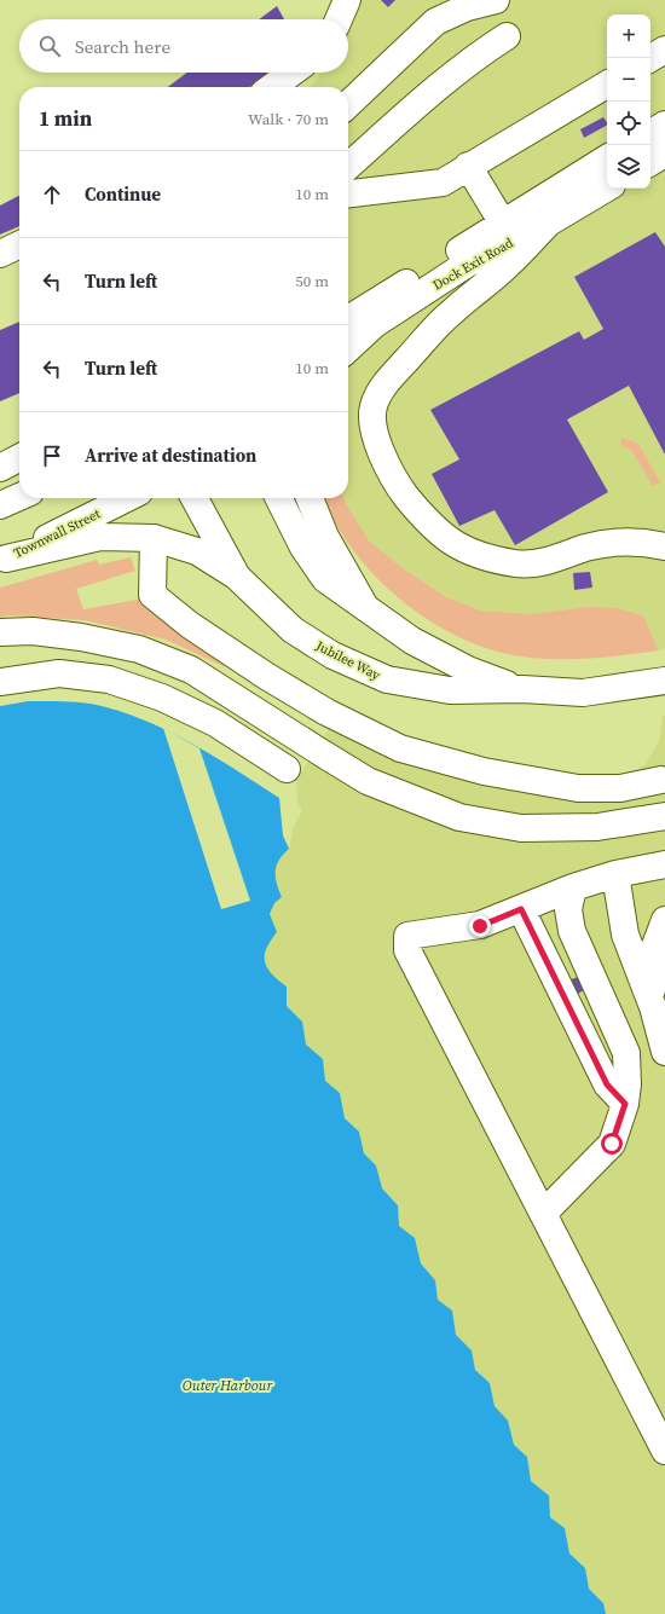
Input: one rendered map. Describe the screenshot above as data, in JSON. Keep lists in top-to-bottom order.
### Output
{
  "streets": {
    "main road": ["Dock Exit Road", "Townwall Street", "Jubilee Way"]
  },
  "water": ["Outer Harbour"],
  "page": {
    "map_buttons": ["+", "−"],
    "search": "Search here",
    "heading": ["1 min", "Walk · 70 m"],
    "list": [
      ["Continue", "10 m"],
      ["Turn left", "50 m"],
      ["Turn left", "10 m"],
      "Arrive at destination"
    ]
  }
}
